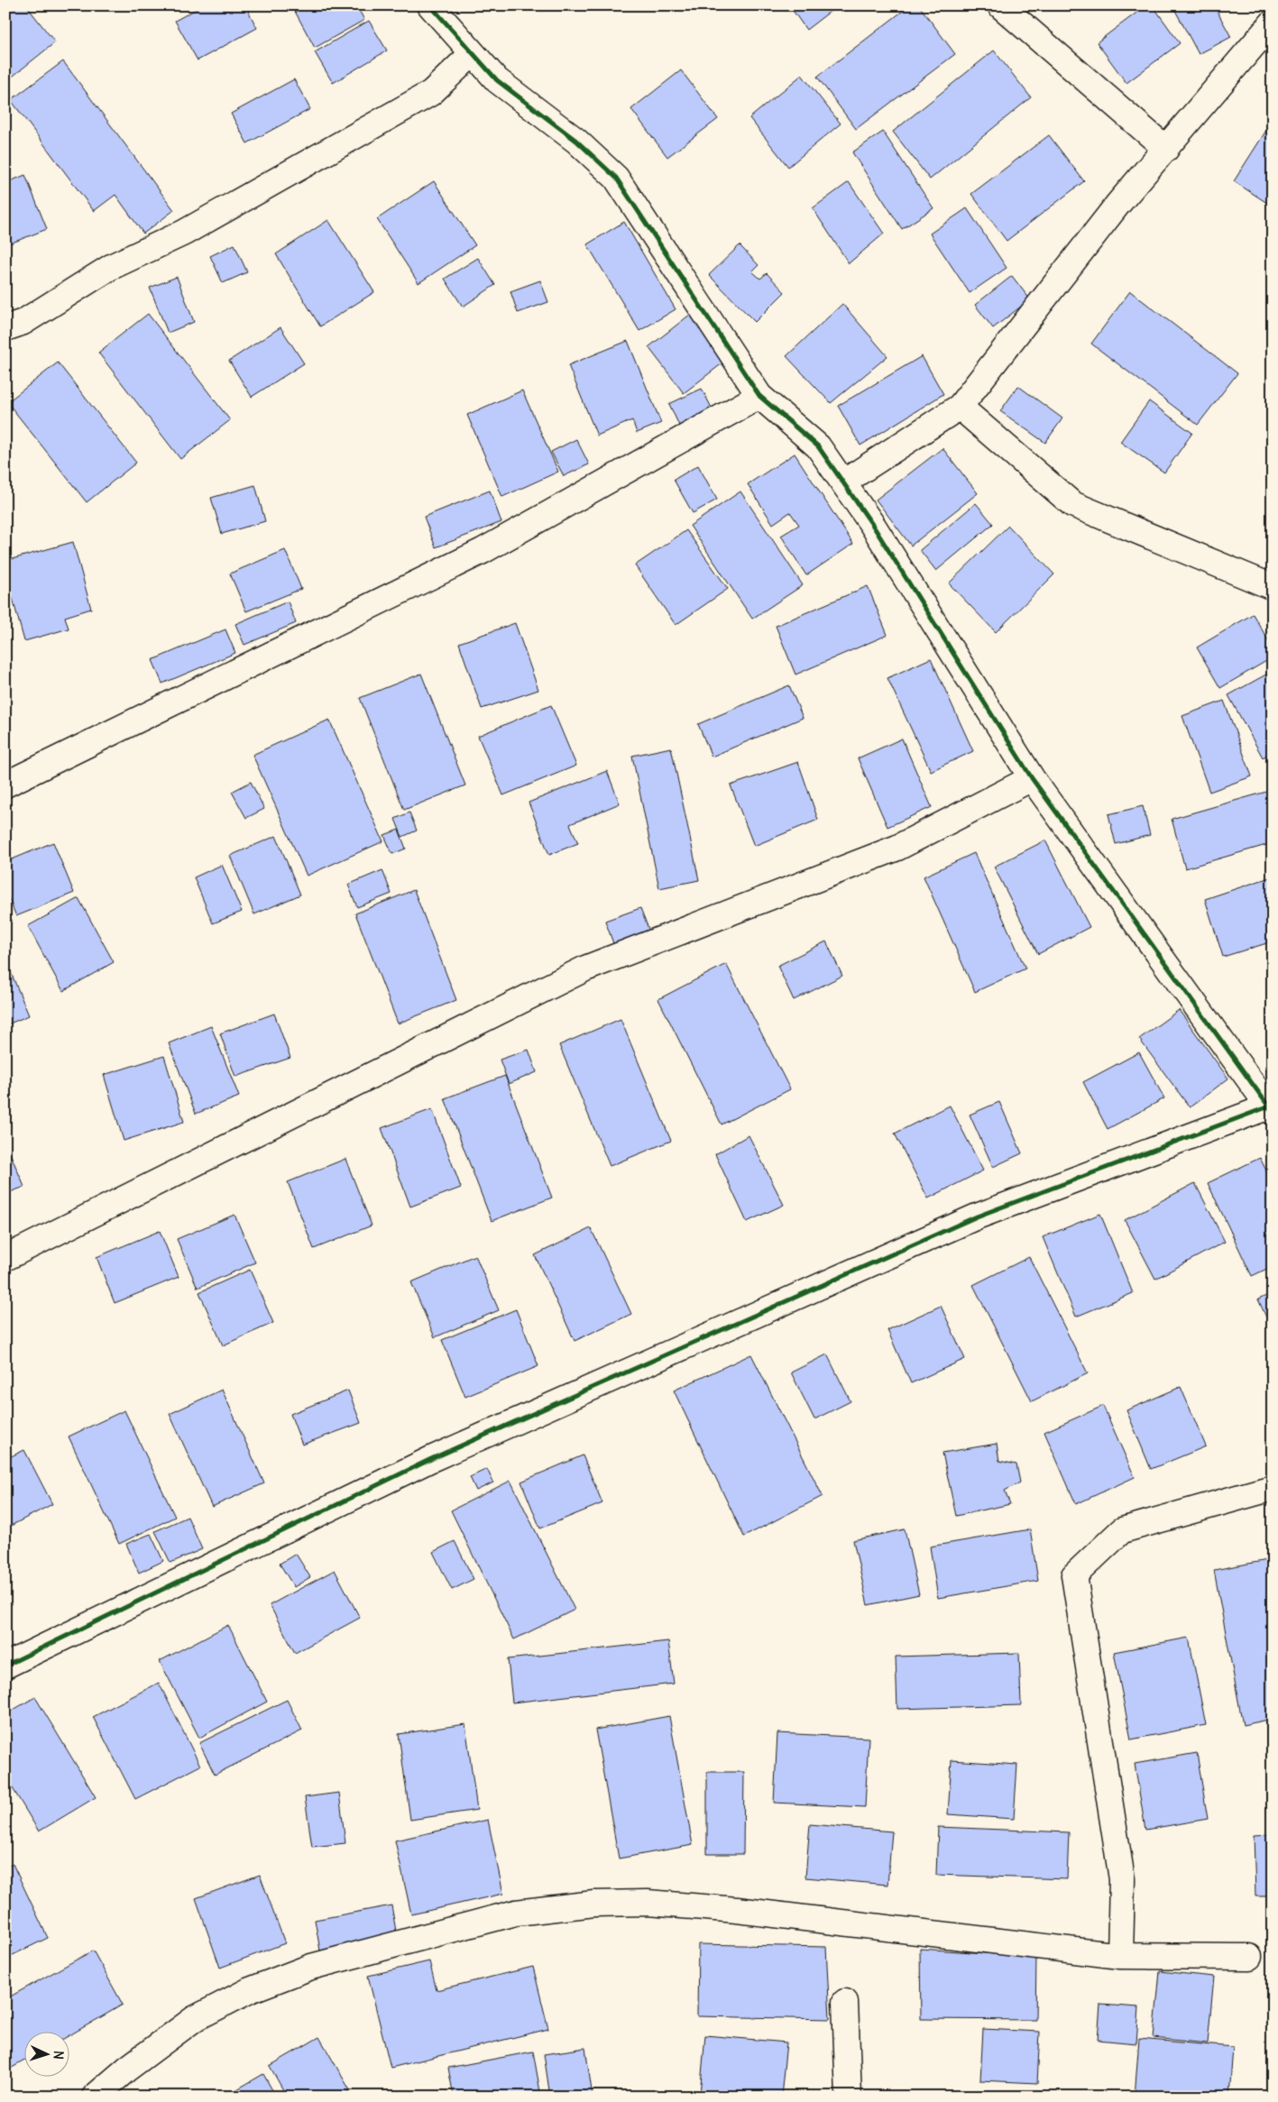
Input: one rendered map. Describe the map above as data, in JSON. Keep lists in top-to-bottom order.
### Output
{
  "north": "right"
}
